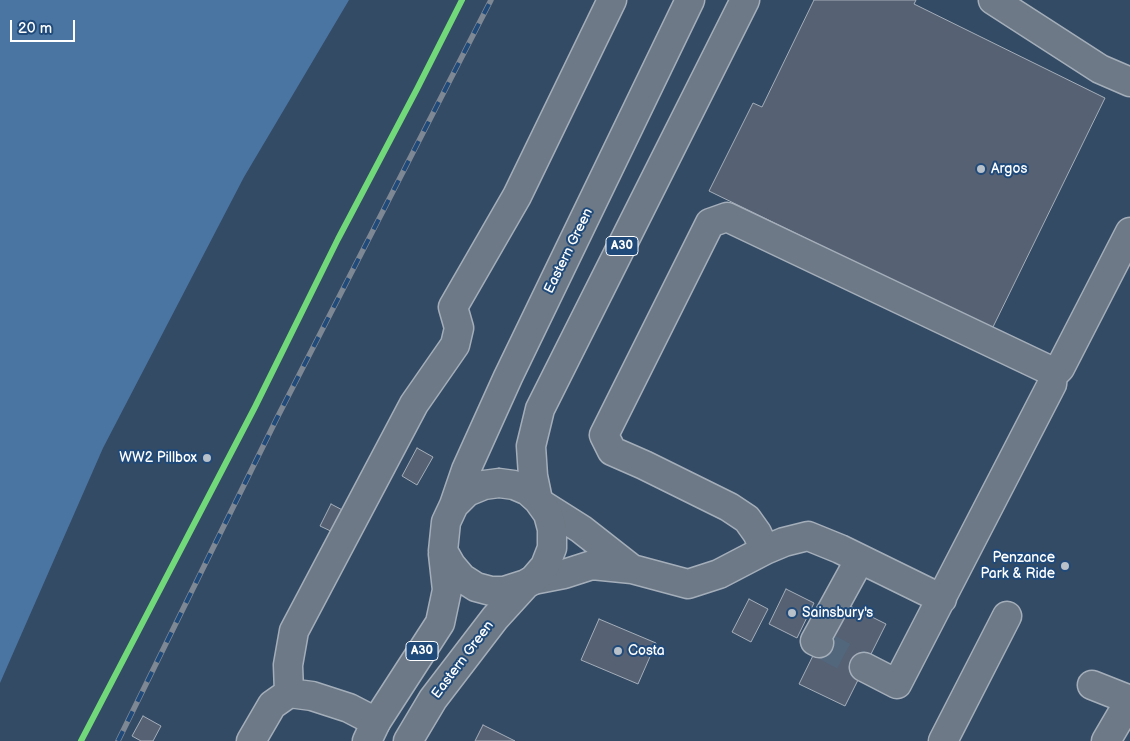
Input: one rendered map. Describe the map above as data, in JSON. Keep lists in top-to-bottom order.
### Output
{
  "streets": {
    "main road": ["A30", "Eastern Green"]
  },
  "crossings": [
    ["A30", "Eastern Green"]
  ],
  "places": [
    "Argos",
    "WW2 Pillbox",
    "Penzance Park & Ride",
    "Sainsbury's",
    "Costa"
  ],
  "scale_bar": "20 m"
}
